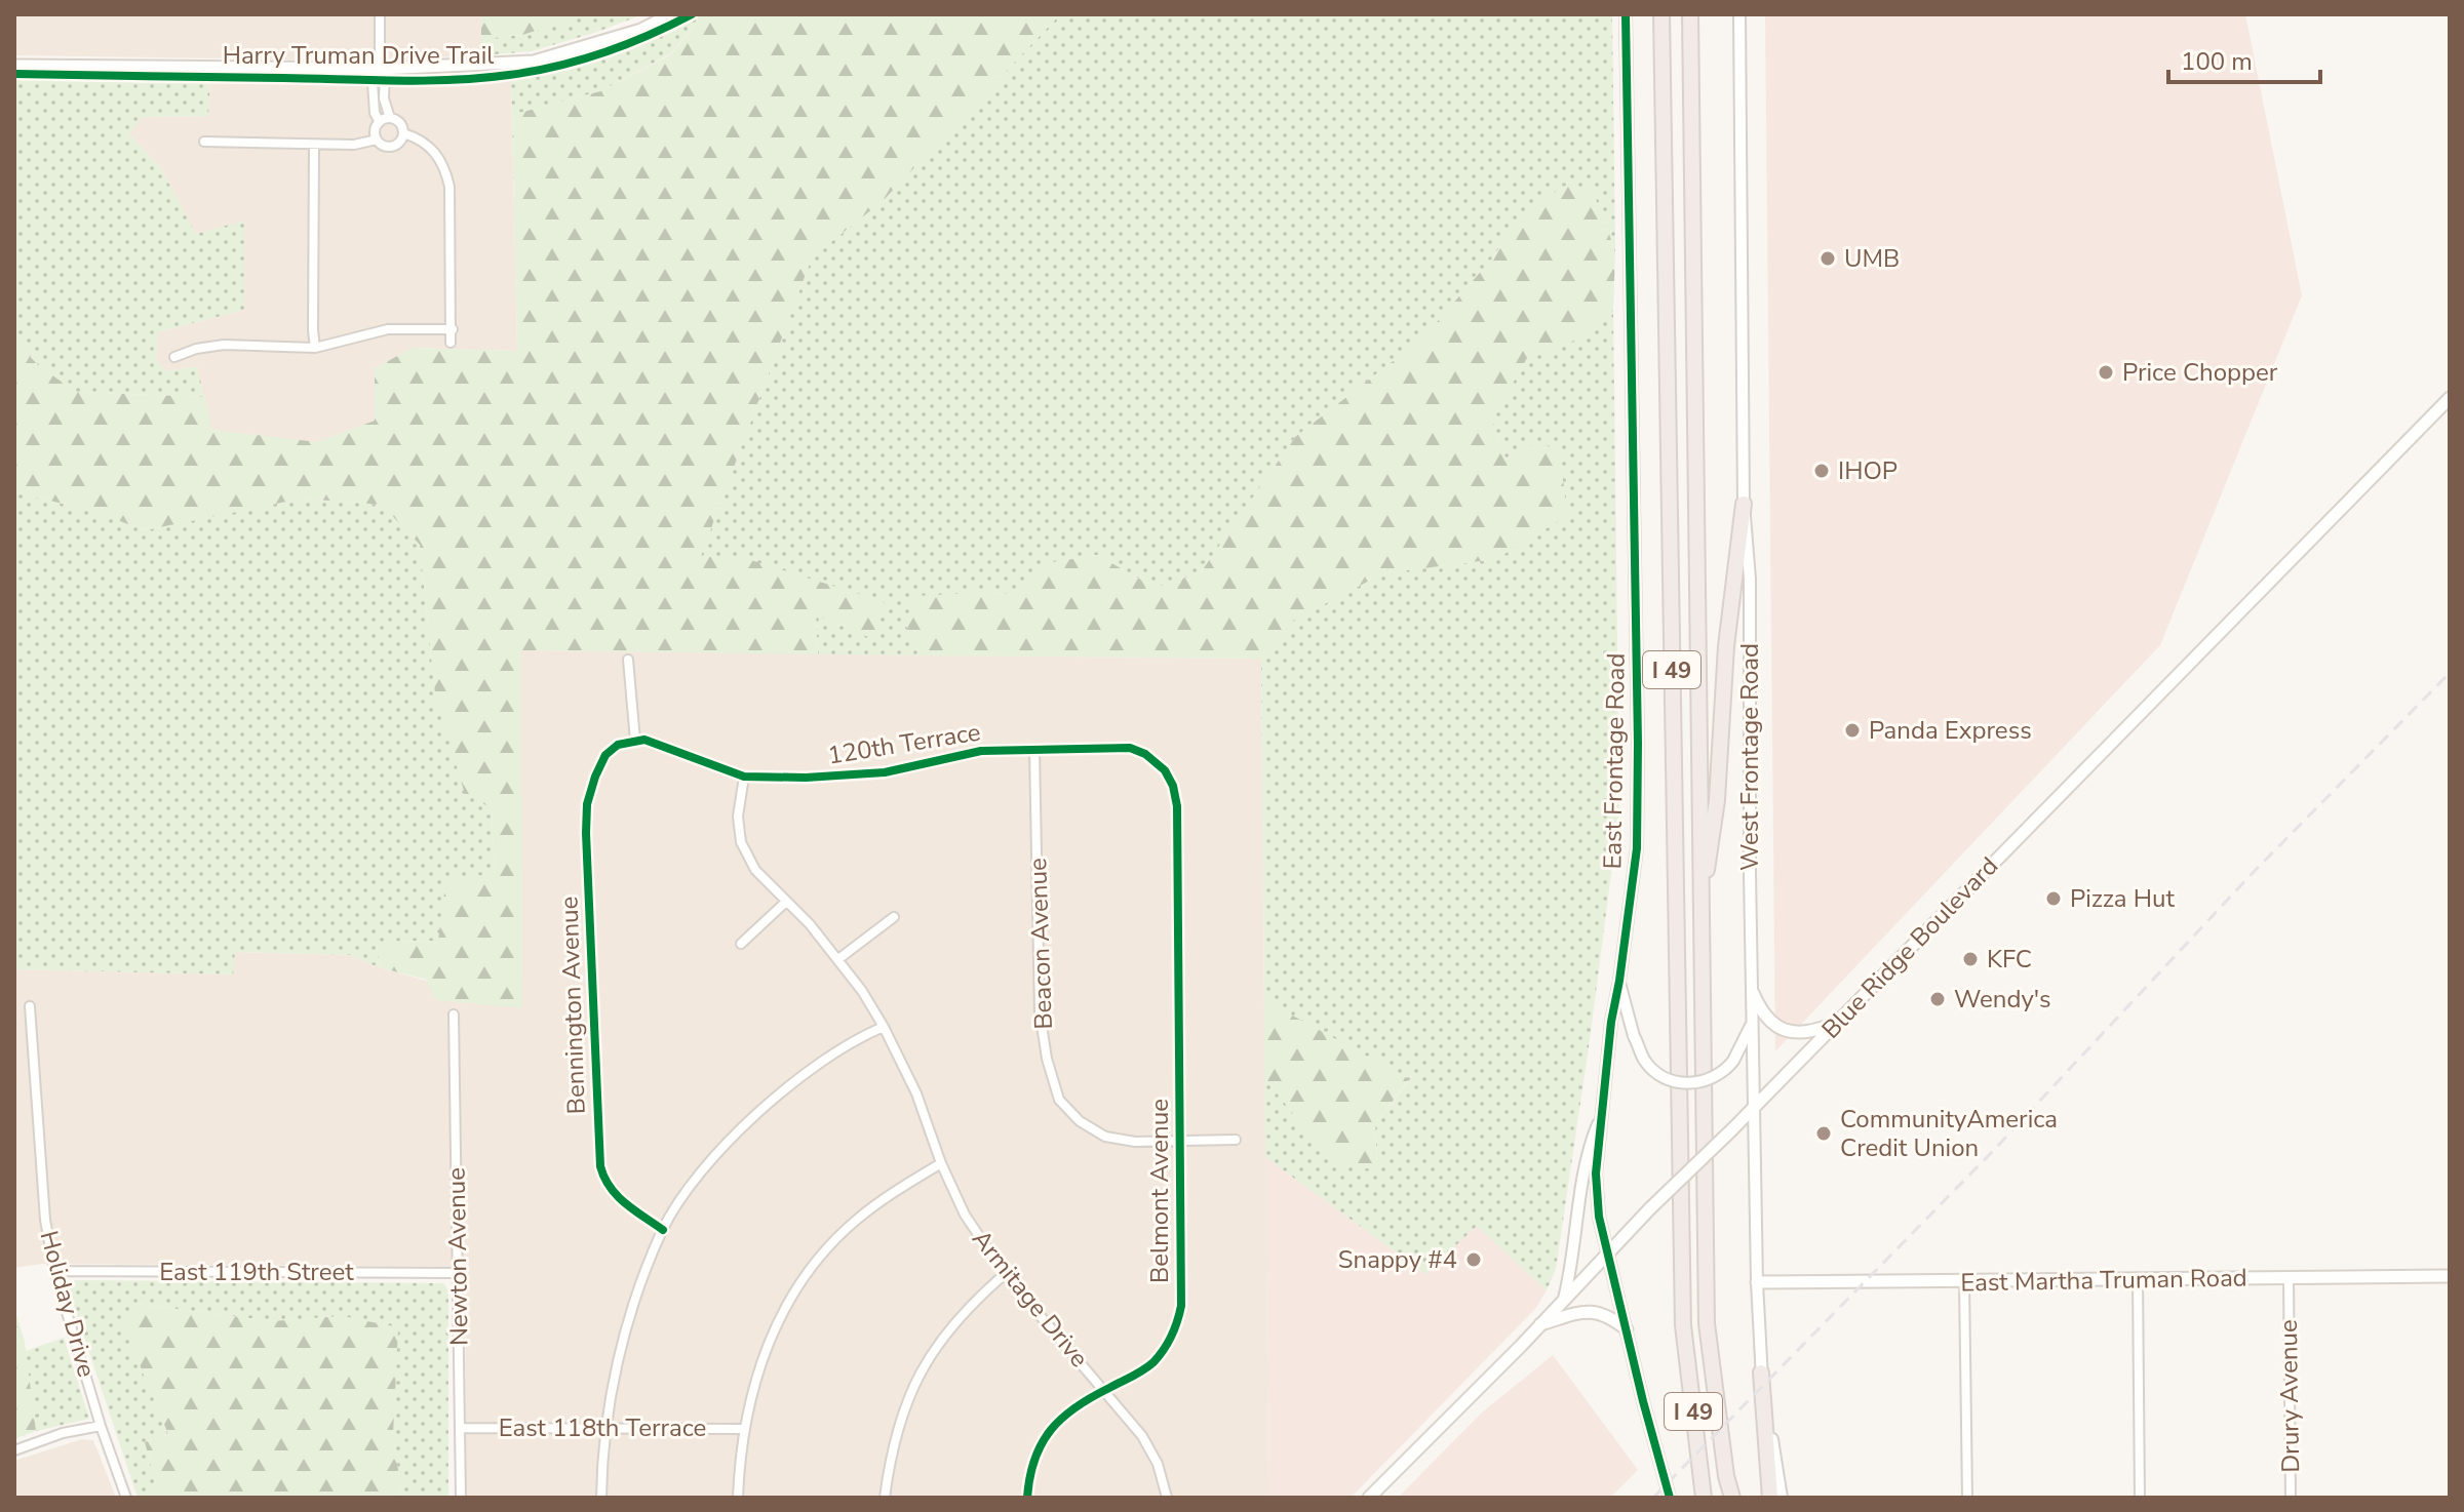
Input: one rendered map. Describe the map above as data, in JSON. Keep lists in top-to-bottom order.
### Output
{
  "streets": {
    "highway": ["I 49"],
    "main road": ["Blue Ridge Boulevard", "East Martha Truman Road"],
    "street": [
      "120th Terrace",
      "West Frontage Road",
      "East Frontage Road",
      "Beacon Avenue",
      "Bennington Avenue",
      "Belmont Avenue",
      "Newton Avenue",
      "East 119th Street",
      "Armitage Drive",
      "Holiday Drive",
      "Drury Avenue",
      "East 118th Terrace"
    ],
    "cycle path": ["Harry Truman Drive Trail"]
  },
  "crossings": [
    ["120th Terrace", "Beacon Avenue"],
    ["120th Terrace", "Bennington Avenue"],
    ["120th Terrace", "Belmont Avenue"],
    ["120th Terrace", "Armitage Drive"],
    ["West Frontage Road", "Blue Ridge Boulevard"],
    ["West Frontage Road", "East Martha Truman Road"],
    ["East Frontage Road", "Blue Ridge Boulevard"],
    ["Beacon Avenue", "Belmont Avenue"],
    ["Belmont Avenue", "Armitage Drive"],
    ["Newton Avenue", "East 119th Street"],
    ["Newton Avenue", "East 118th Terrace"],
    ["East 119th Street", "Holiday Drive"],
    ["East Martha Truman Road", "Drury Avenue"]
  ],
  "places": [
    "UMB",
    "Price Chopper",
    "IHOP",
    "Panda Express",
    "Pizza Hut",
    "KFC",
    "Wendy's",
    "CommunityAmerica Credit Union",
    "Snappy #4"
  ],
  "scale_bar": "100 m"
}
